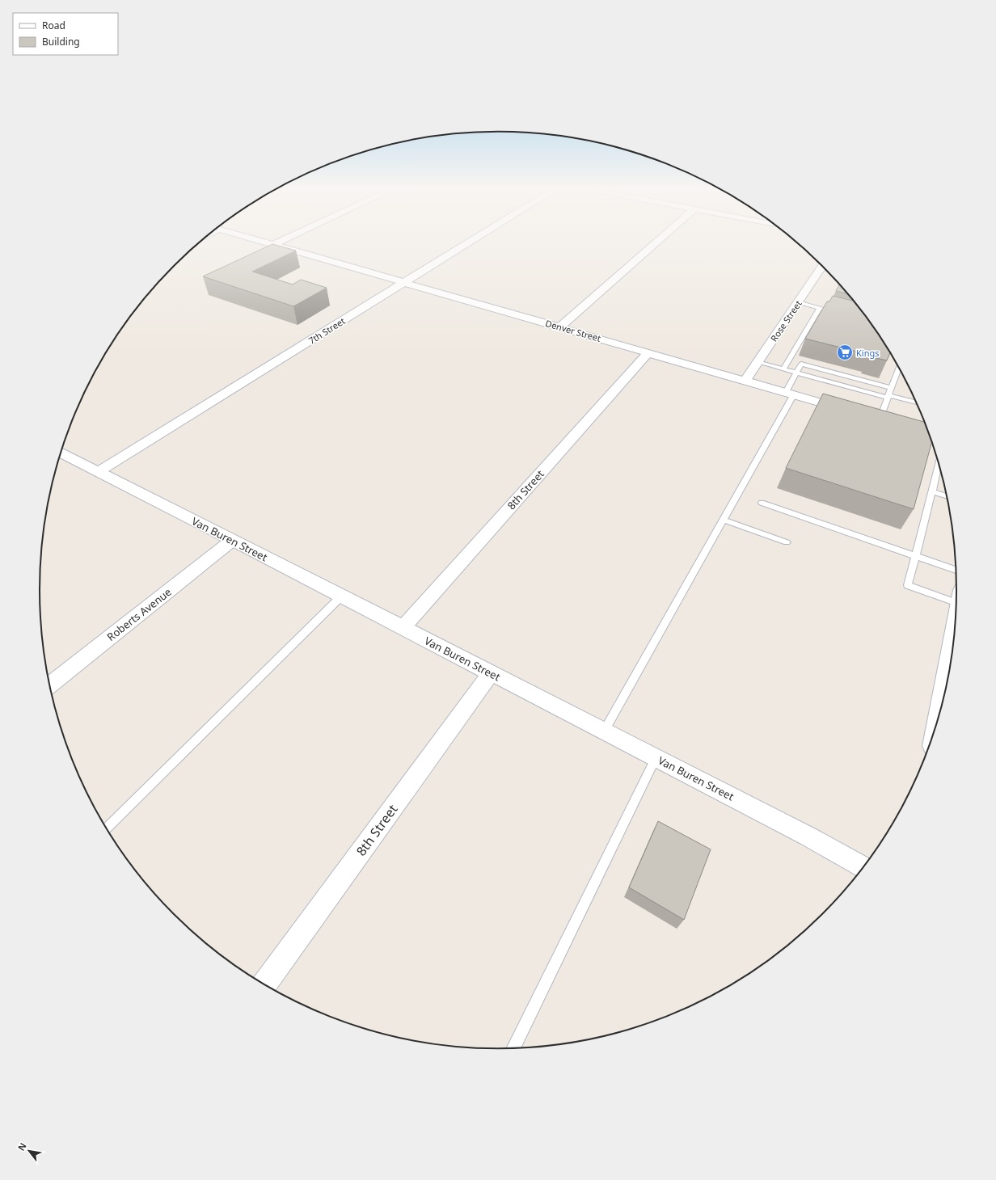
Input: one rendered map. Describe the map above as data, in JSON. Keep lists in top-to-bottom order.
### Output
{
  "streets": {
    "street": [
      "Rose Street",
      "7th Street",
      "Denver Street",
      "8th Street",
      "Van Buren Street",
      "Roberts Avenue"
    ]
  },
  "crossings": [
    ["Rose Street", "Denver Street"],
    ["7th Street", "Denver Street"],
    ["7th Street", "Van Buren Street"],
    ["Denver Street", "8th Street"],
    ["8th Street", "Van Buren Street"],
    ["Van Buren Street", "Roberts Avenue"]
  ],
  "places": {
    "supermarket": ["Kings"]
  },
  "legend": ["Road", "Building"],
  "north": "top left"
}
